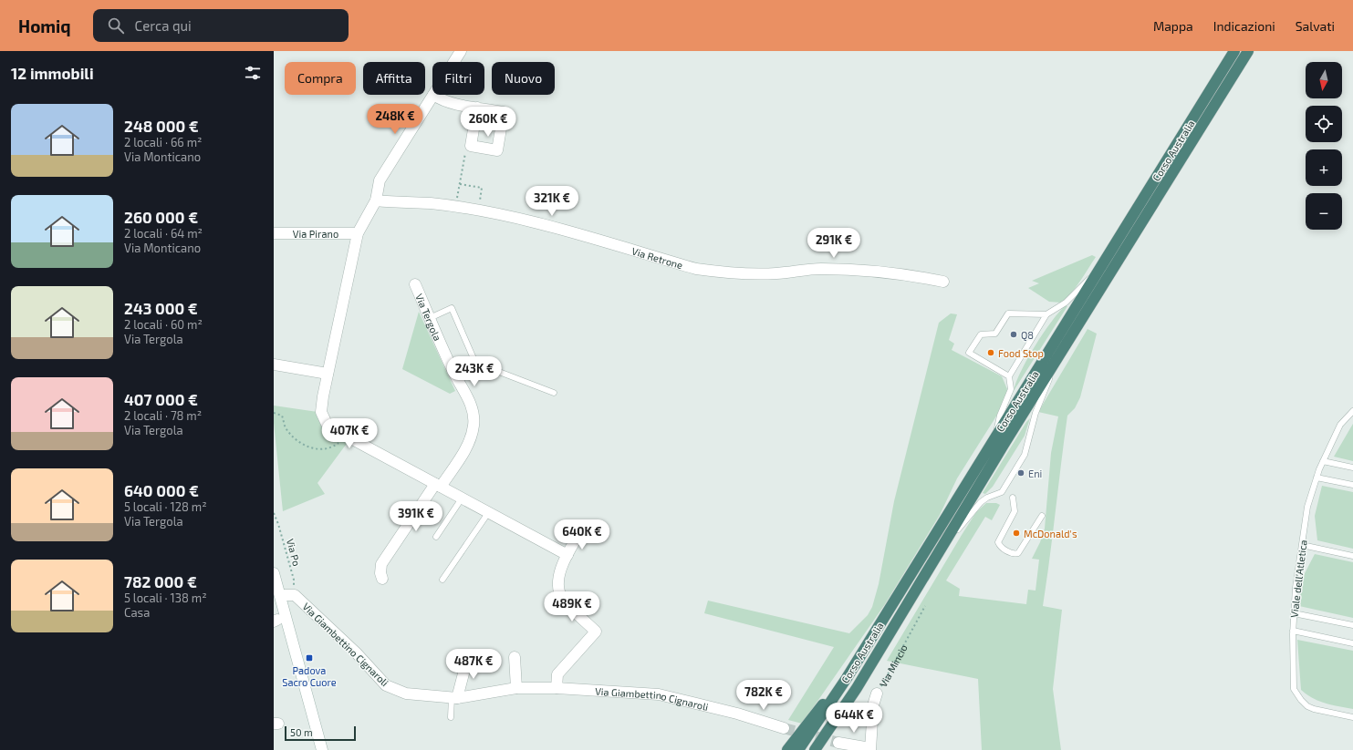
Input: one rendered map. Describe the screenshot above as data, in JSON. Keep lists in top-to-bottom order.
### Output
{
  "streets": {
    "highway": ["Corso Australia"],
    "street": [
      "Via Pirano",
      "Via Retrone",
      "Via Tergola",
      "Via Giambettino Cignaroli",
      "Via Mincio"
    ],
    "lane": ["Viale dell'Atletica"],
    "path": ["Via Po"]
  },
  "crossings": [
    ["Via Po", "Via Giambettino Cignaroli"]
  ],
  "places": {
    "other": [
      "Q8",
      "Food Stop",
      "Eni",
      "McDonald's"
    ],
    "transit": ["Padova Sacro Cuore"]
  },
  "scale_bar": "50 m",
  "north": "bottom",
  "page": {
    "header": "Homiq",
    "search": "Cerca qui",
    "nav": ["Mappa", "Indicazioni", "Salvati"],
    "heading": "12 immobili",
    "map_buttons": ["+", "−"],
    "chip": [
      "Compra",
      "Affitta",
      "Filtri",
      "Nuovo"
    ],
    "list": [
      {
        "name": "248 000 €",
        "note": "2 locali · 66 m² · Via Monticano"
      },
      {
        "name": "260 000 €",
        "note": "2 locali · 64 m² · Via Monticano"
      },
      {
        "name": "243 000 €",
        "note": "2 locali · 60 m² · Via Tergola"
      },
      {
        "name": "407 000 €",
        "note": "2 locali · 78 m² · Via Tergola"
      },
      {
        "name": "640 000 €",
        "note": "5 locali · 128 m² · Via Tergola"
      },
      {
        "name": "782 000 €",
        "note": "5 locali · 138 m² · Casa"
      }
    ],
    "price": [
      "248K €",
      "260K €",
      "321K €",
      "291K €",
      "243K €",
      "407K €",
      "391K €",
      "640K €",
      "489K €",
      "487K €",
      "782K €",
      "644K €"
    ],
    "scale": "50 m"
  }
}
